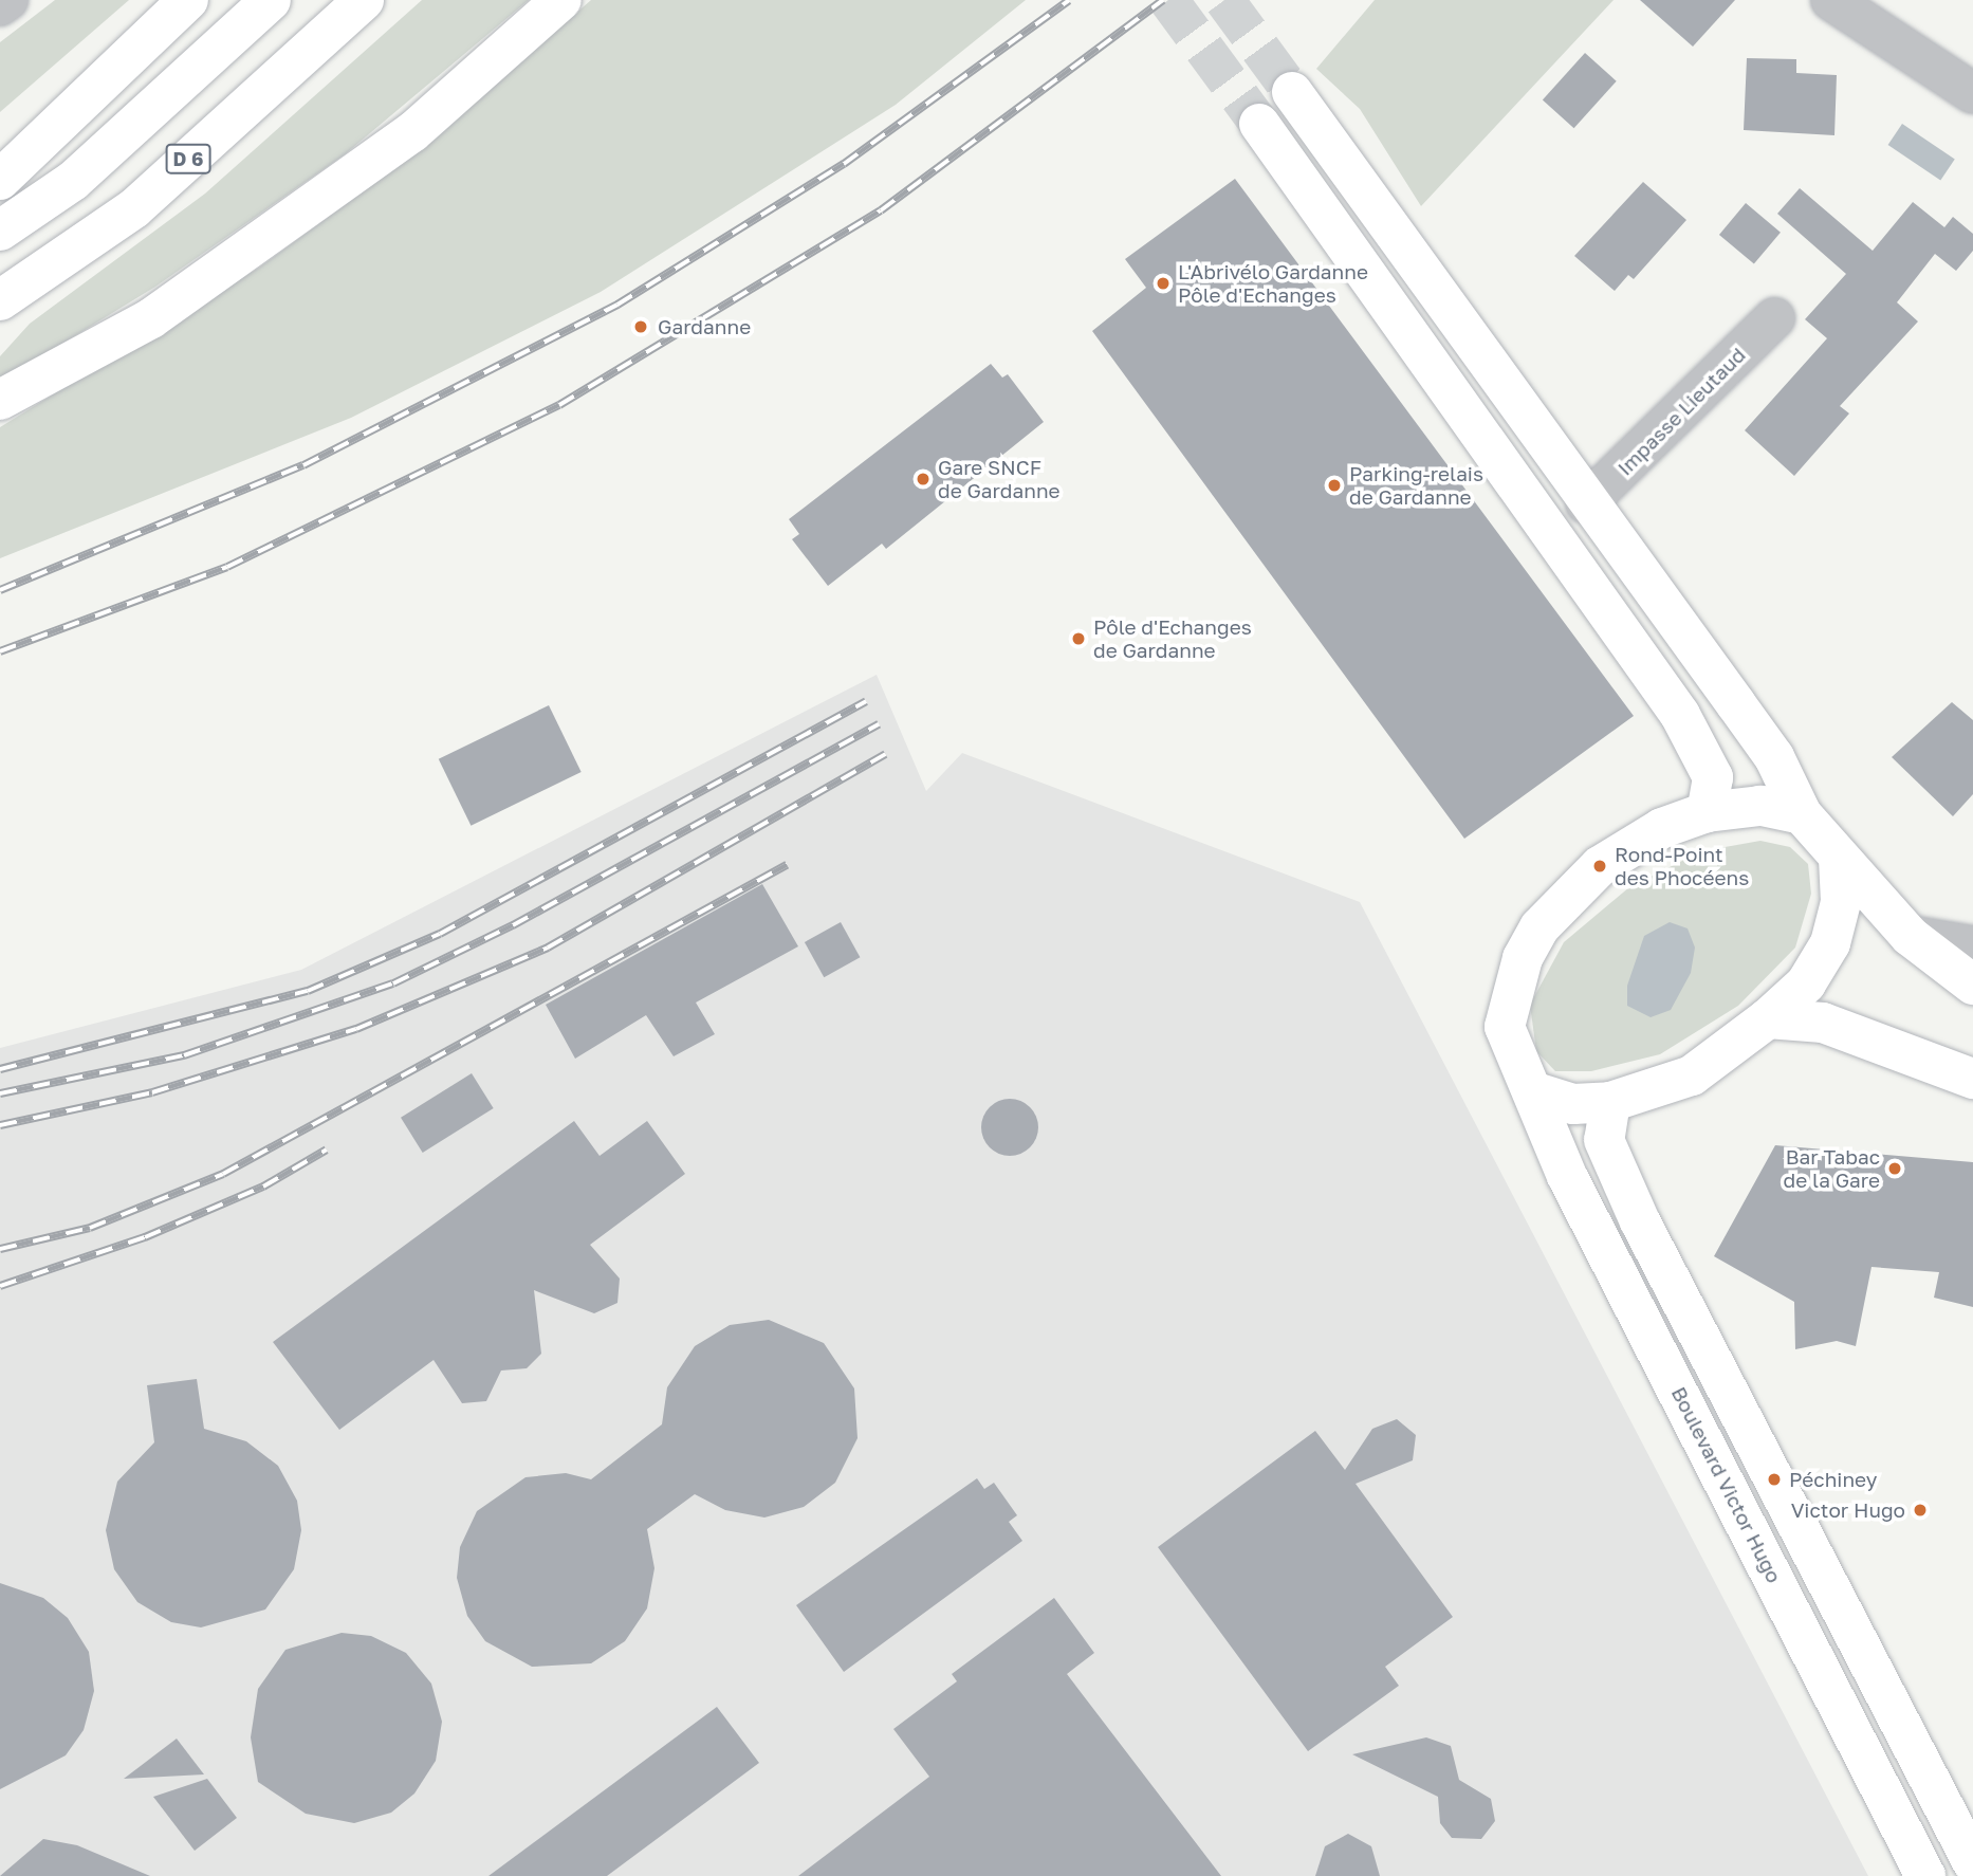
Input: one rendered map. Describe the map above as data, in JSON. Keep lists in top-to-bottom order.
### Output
{
  "streets": {
    "main road": ["D 6", "Boulevard Victor Hugo"],
    "street": ["Impasse Lieutaud"]
  },
  "places": [
    "L'Abrivélo Gardanne Pôle d'Echanges",
    "Gardanne",
    "Gare SNCF de Gardanne",
    "Parking-relais de Gardanne",
    "Pôle d'Echanges de Gardanne",
    "Rond-Point des Phocéens",
    "Bar Tabac de la Gare",
    "Péchiney",
    "Victor Hugo"
  ]
}
